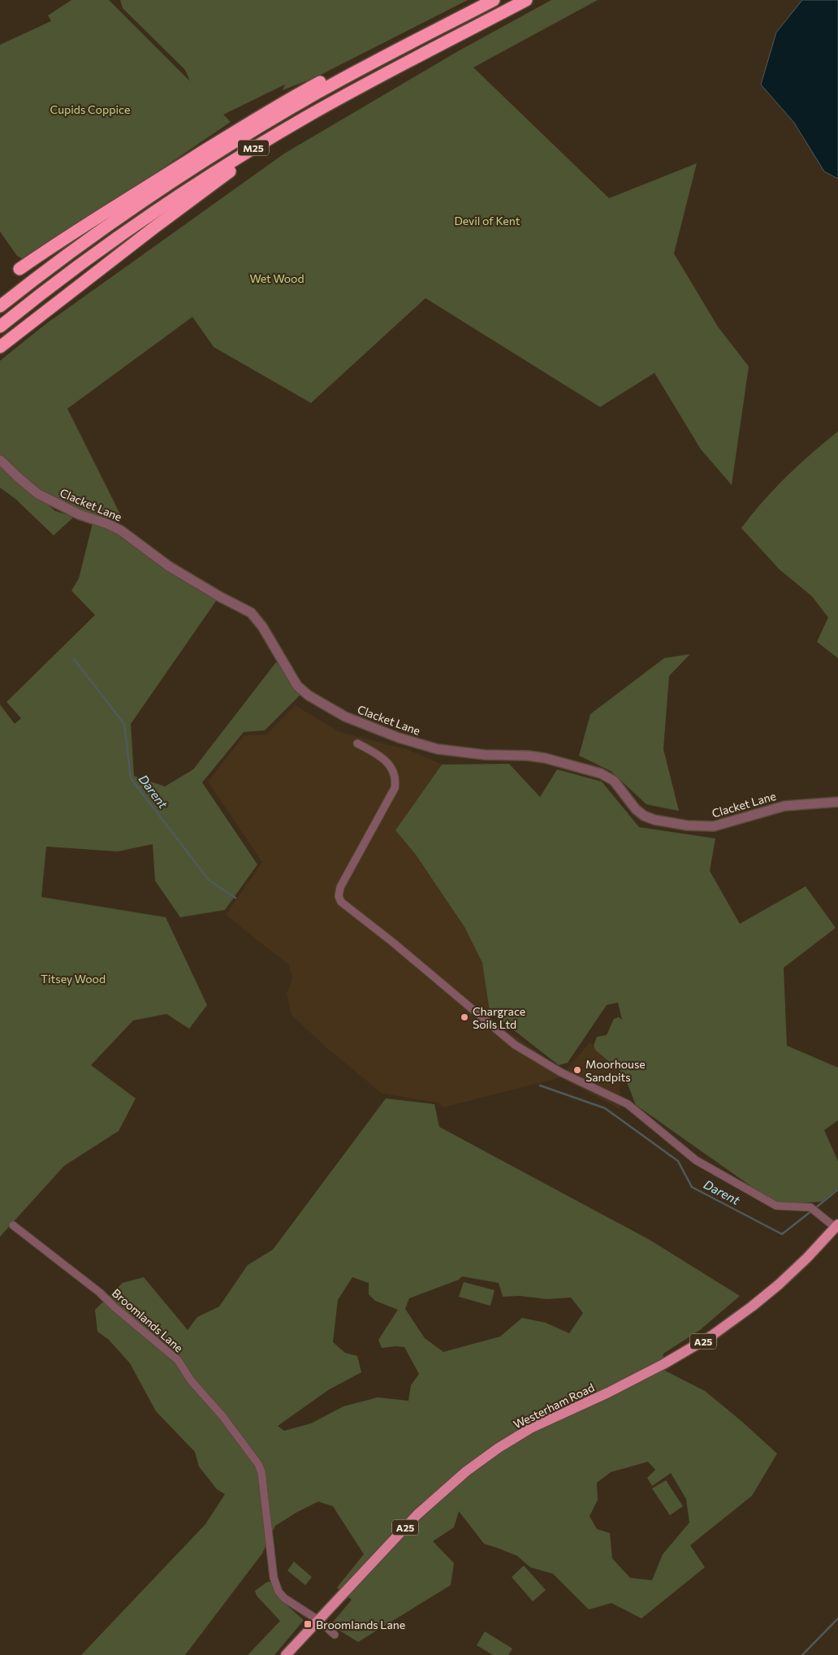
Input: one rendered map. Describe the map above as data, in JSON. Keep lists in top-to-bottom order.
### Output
{
  "streets": {
    "highway": ["M25"],
    "main road": ["A25", "Westerham Road"],
    "street": ["Clacket Lane", "Broomlands Lane"]
  },
  "crossings": [
    ["Broomlands Lane", "Westerham Road"]
  ],
  "water": ["Darent"],
  "parks": [
    "Cupids Coppice",
    "Devil of Kent",
    "Wet Wood",
    "Titsey Wood"
  ],
  "places": {
    "other": ["Chargrace Soils Ltd", "Moorhouse Sandpits"],
    "transit": ["Broomlands Lane"]
  }
}
